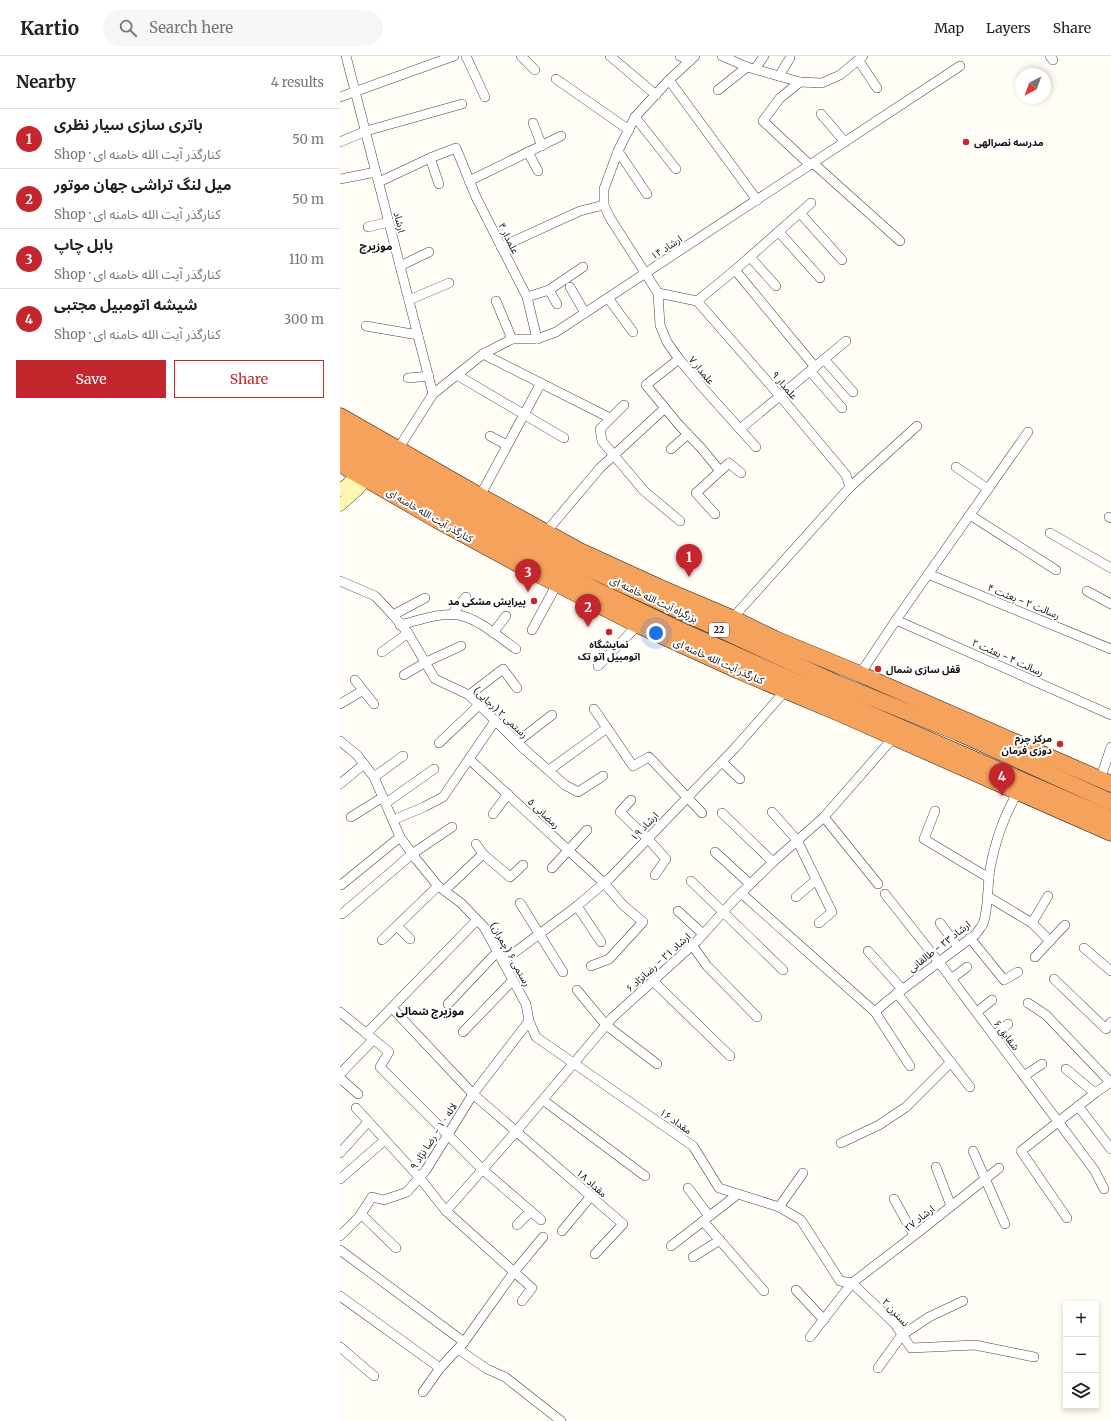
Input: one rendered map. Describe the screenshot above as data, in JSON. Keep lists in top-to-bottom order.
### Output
{
  "streets": {
    "highway": ["کنارگذر آیت الله خامنه ای", "بزرگراه آیت الله خامنه ای", "22"],
    "street": [
      "ارشاد",
      "علمدار ۴",
      "ارشاد ۱۴",
      "علمدار ۷",
      "علمدار ۹",
      "رسالت ۲ - بعثت ۴",
      "رسالت ۴ - بعثت ۲",
      "رستمی ۲ (رجایی)",
      "رمضانی ۵",
      "ارشاد ۱۹",
      "ارشاد ۲۳ - طالقانی",
      "رستمی ۶ (چمران)",
      "ارشاد ۲۱ - رضانژاد ۶",
      "شقایق ۶",
      "مقداد ۱۶",
      "لاله ۱۰ - رضا نژاد ۹",
      "مقداد ۱۸",
      "ارشاد ۲۷",
      "نسترن ۲"
    ]
  },
  "crossings": [
    ["ارشاد", "ارشاد ۱۴"],
    ["علمدار ۴", "ارشاد ۱۴"],
    ["کنارگذر آیت الله خامنه ای", "بزرگراه آیت الله خامنه ای"],
    ["کنارگذر آیت الله خامنه ای", "ارشاد ۱۹"],
    ["کنارگذر آیت الله خامنه ای", "ارشاد ۲۳ - طالقانی"],
    ["کنارگذر آیت الله خامنه ای", "ارشاد ۲۱ - رضانژاد ۶"],
    ["بزرگراه آیت الله خامنه ای", "ارشاد ۲۱ - رضانژاد ۶"],
    ["رمضانی ۵", "ارشاد ۱۹"],
    ["ارشاد ۱۹", "رستمی ۶ (چمران)"],
    ["ارشاد ۲۳ - طالقانی", "شقایق ۶"],
    ["رستمی ۶ (چمران)", "ارشاد ۲۱ - رضانژاد ۶"],
    ["رستمی ۶ (چمران)", "مقداد ۱۶"],
    ["رستمی ۶ (چمران)", "لاله ۱۰ - رضا نژاد ۹"],
    ["ارشاد ۲۱ - رضانژاد ۶", "مقداد ۱۶"],
    ["ارشاد ۲۱ - رضانژاد ۶", "مقداد ۱۸"],
    ["مقداد ۱۶", "نسترن ۲"],
    ["لاله ۱۰ - رضا نژاد ۹", "مقداد ۱۸"],
    ["ارشاد ۲۷", "نسترن ۲"]
  ],
  "districts": ["موزیرج", "موزیرج شمالی"],
  "places": [
    "مدرسه نصرالهی",
    "پیرایش مشکی مد",
    "نمایشگاه اتومبیل اتو تک",
    "قفل سازی شمال",
    "مرکز چرم دوزی فرمان"
  ],
  "north": "bottom left",
  "page": {
    "header": "Kartio",
    "search": "Search here",
    "nav": ["Map", "Layers", "Share"],
    "heading": ["Nearby", "4 results"],
    "list": [
      {
        "mark": "1",
        "name": "باتری سازی سیار نظری",
        "note": "Shop · کنارگذر آیت الله خامنه ای",
        "value": "50 m"
      },
      {
        "mark": "2",
        "name": "میل لنگ تراشی جهان موتور",
        "note": "Shop · کنارگذر آیت الله خامنه ای",
        "value": "50 m"
      },
      {
        "mark": "3",
        "name": "بابل چاپ",
        "note": "Shop · کنارگذر آیت الله خامنه ای",
        "value": "110 m"
      },
      {
        "mark": "4",
        "name": "شیشه اتومبیل مجتبی",
        "note": "Shop · کنارگذر آیت الله خامنه ای",
        "value": "300 m"
      }
    ],
    "buttons": ["Save", "Share"],
    "pins": [
      "1",
      "3",
      "2",
      "4"
    ],
    "map_buttons": ["+", "−"]
  }
}
